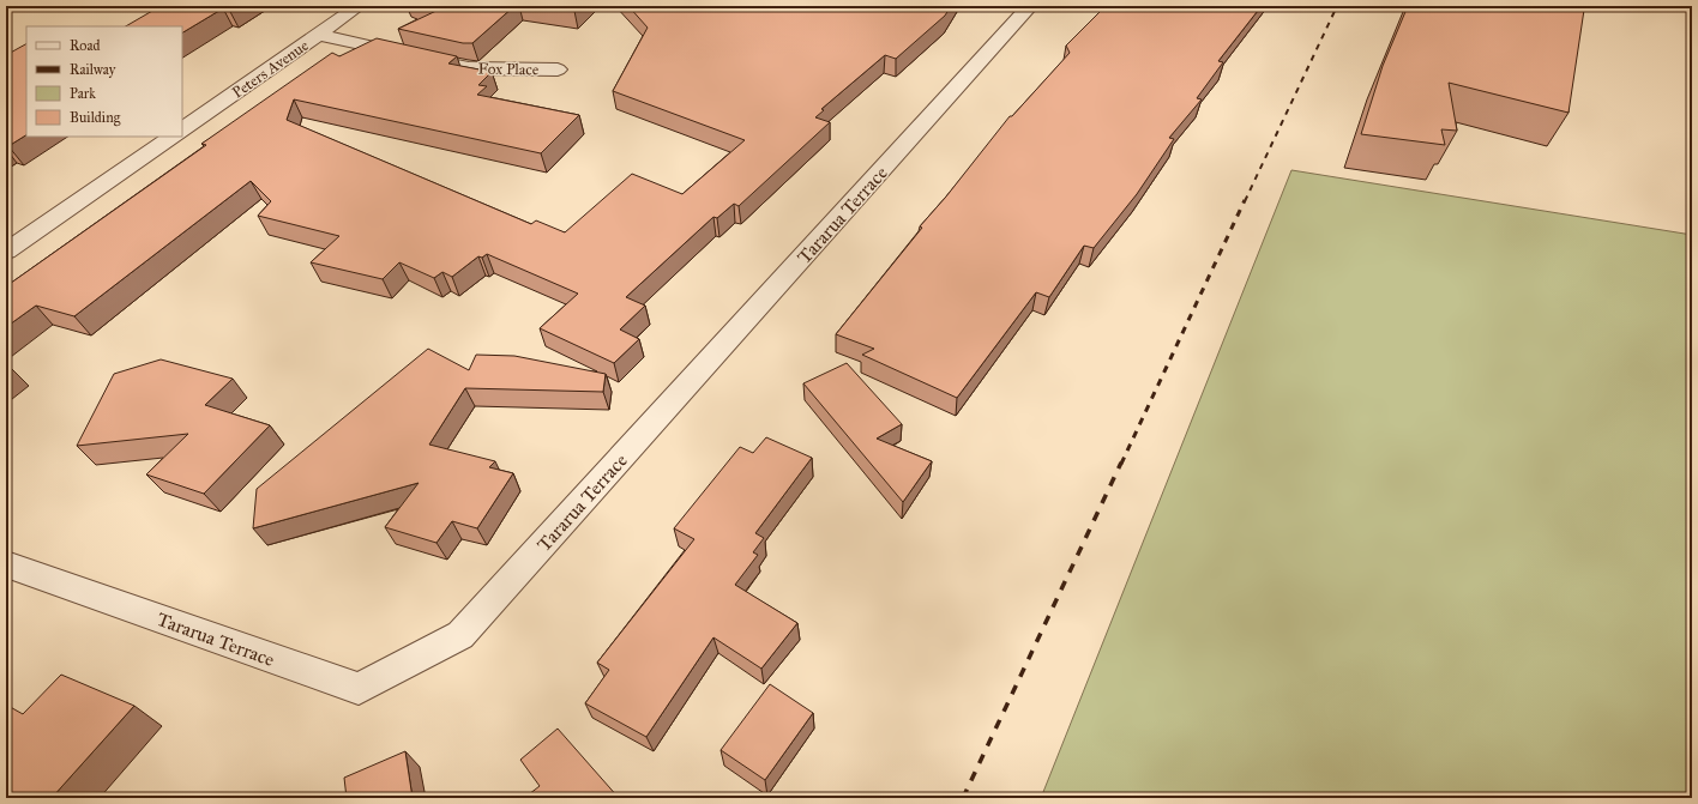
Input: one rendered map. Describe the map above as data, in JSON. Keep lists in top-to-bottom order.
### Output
{
  "streets": {
    "street": ["Peters Avenue", "Fox Place", "Tararua Terrace"]
  },
  "crossings": [
    ["Peters Avenue", "Fox Place"]
  ],
  "legend": [
    "Road",
    "Railway",
    "Park",
    "Building"
  ]
}
